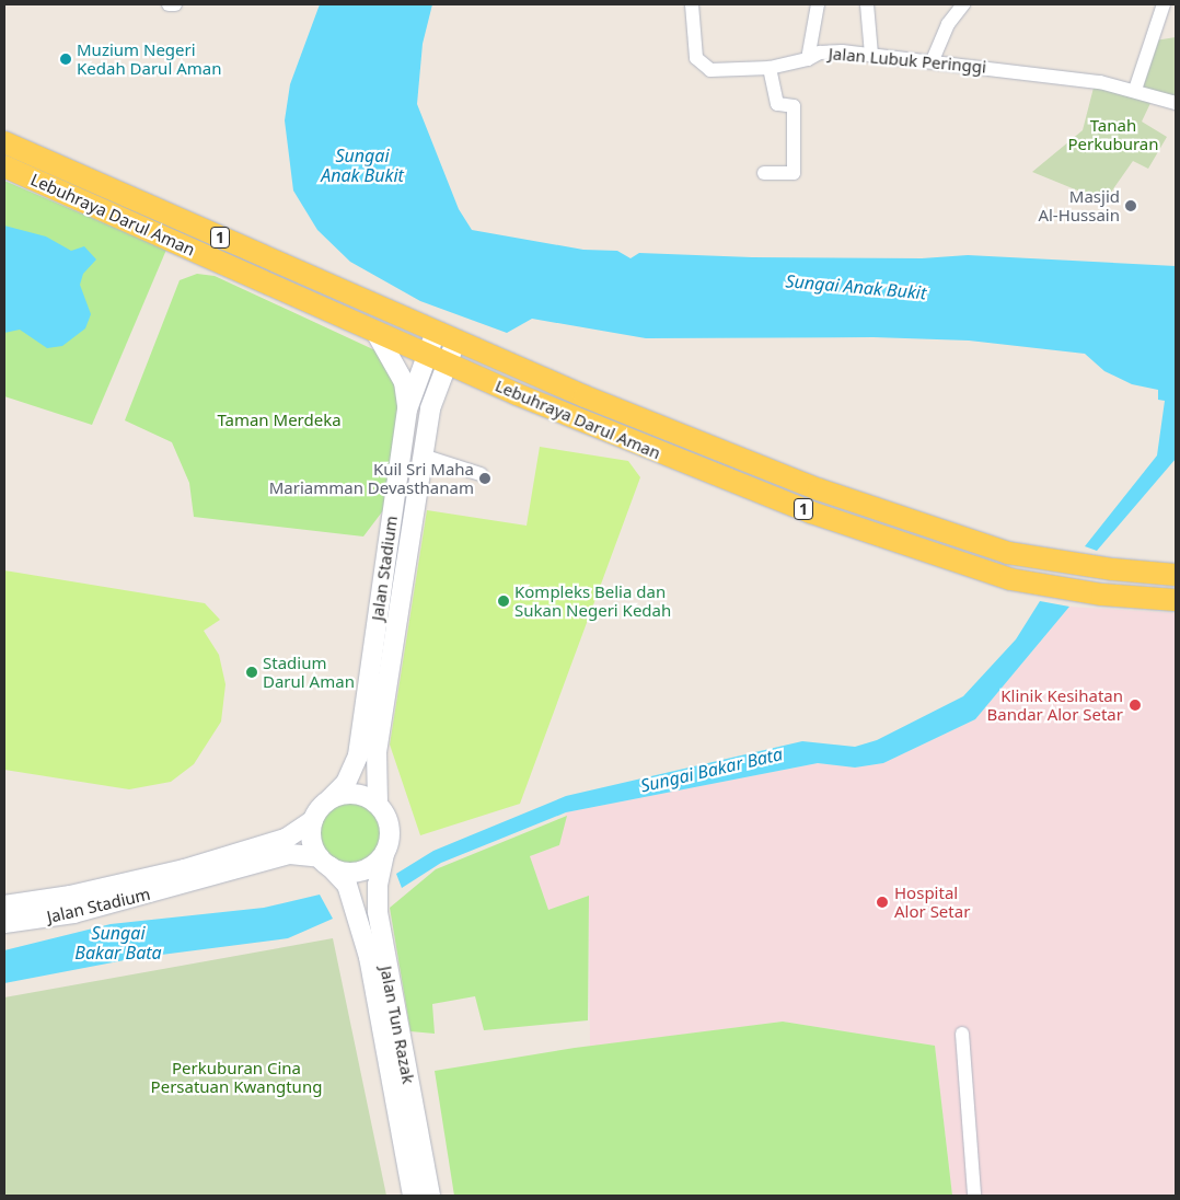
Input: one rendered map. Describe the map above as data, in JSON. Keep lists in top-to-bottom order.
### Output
{
  "streets": {
    "main road": [
      "Lebuhraya Darul Aman",
      "1",
      "Jalan Stadium",
      "Jalan Tun Razak"
    ],
    "street": ["Jalan Lubuk Peringgi"]
  },
  "crossings": [
    ["Lebuhraya Darul Aman", "Jalan Stadium"],
    ["Jalan Stadium", "Jalan Tun Razak"]
  ],
  "water": ["Sungai Anak Bukit", "Sungai Bakar Bata"],
  "parks": ["Tanah Perkuburan", "Taman Merdeka", "Perkuburan Cina Persatuan Kwangtung"],
  "places": [
    "Muzium Negeri Kedah Darul Aman",
    "Masjid Al-Hussain",
    "Kuil Sri Maha Mariamman Devasthanam",
    "Kompleks Belia dan Sukan Negeri Kedah",
    "Stadium Darul Aman",
    "Klinik Kesihatan Bandar Alor Setar",
    "Hospital Alor Setar"
  ]
}
